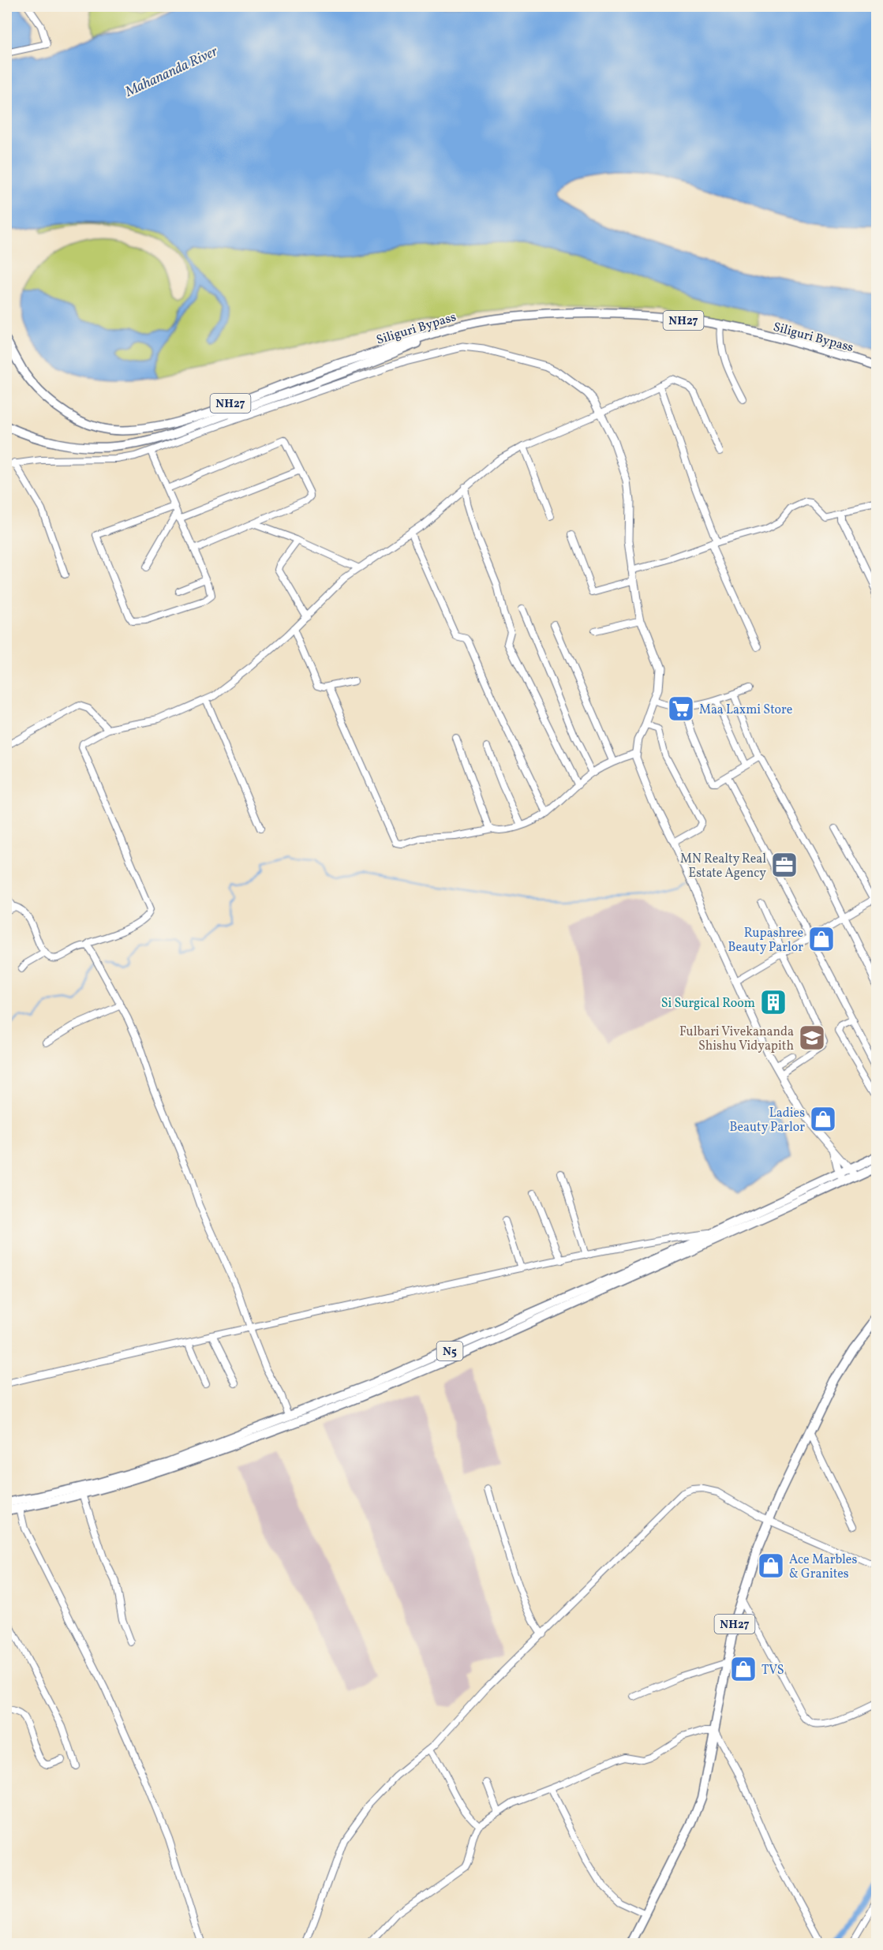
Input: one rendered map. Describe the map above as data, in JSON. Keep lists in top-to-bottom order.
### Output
{
  "streets": {
    "highway": ["NH27", "Siliguri Bypass", "N5"]
  },
  "crossings": [
    ["NH27", "Siliguri Bypass"]
  ],
  "water": ["Mahananda River"],
  "places": {
    "supermarket": ["Maa Laxmi Store"],
    "office": ["MN Realty Real Estate Agency"],
    "shop": [
      "Rupashree Beauty Parlor",
      "Ladies Beauty Parlor",
      "Ace Marbles & Granites",
      "TVS"
    ],
    "building": ["Si Surgical Room"],
    "school or university": ["Fulbari Vivekananda Shishu Vidyapith"]
  }
}
